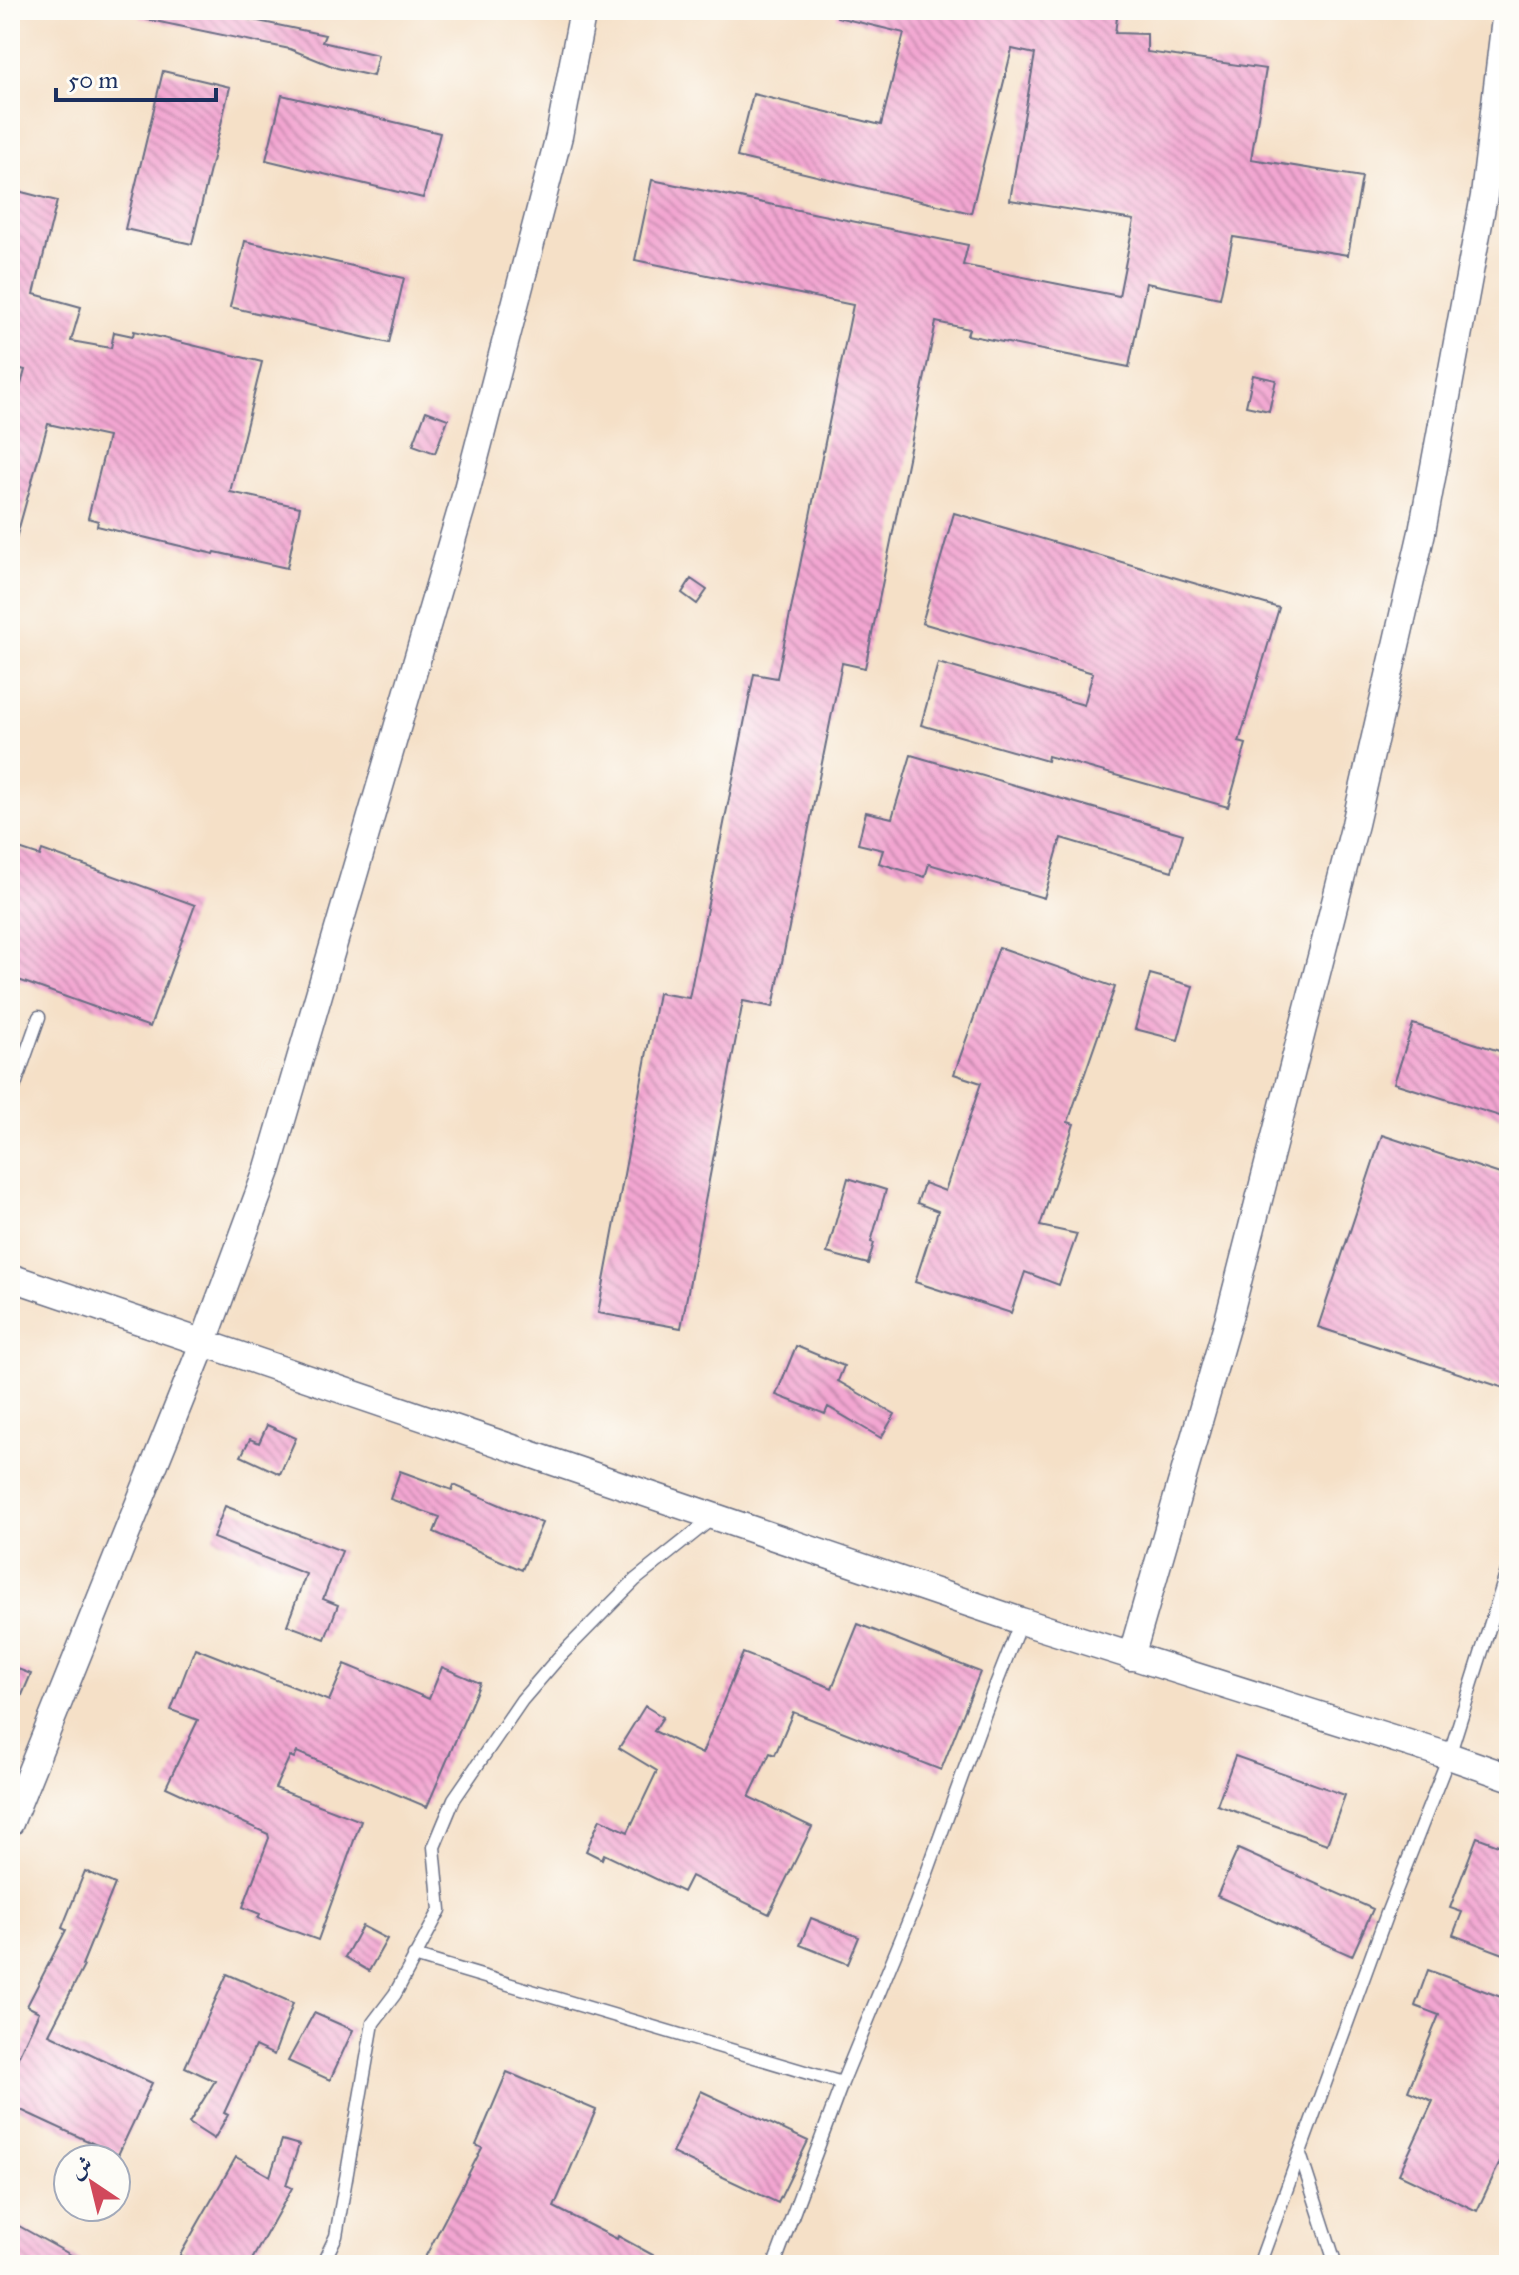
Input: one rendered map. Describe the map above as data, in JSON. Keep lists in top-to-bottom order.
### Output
{
  "scale_bar": "50 m",
  "north": "top left"
}
